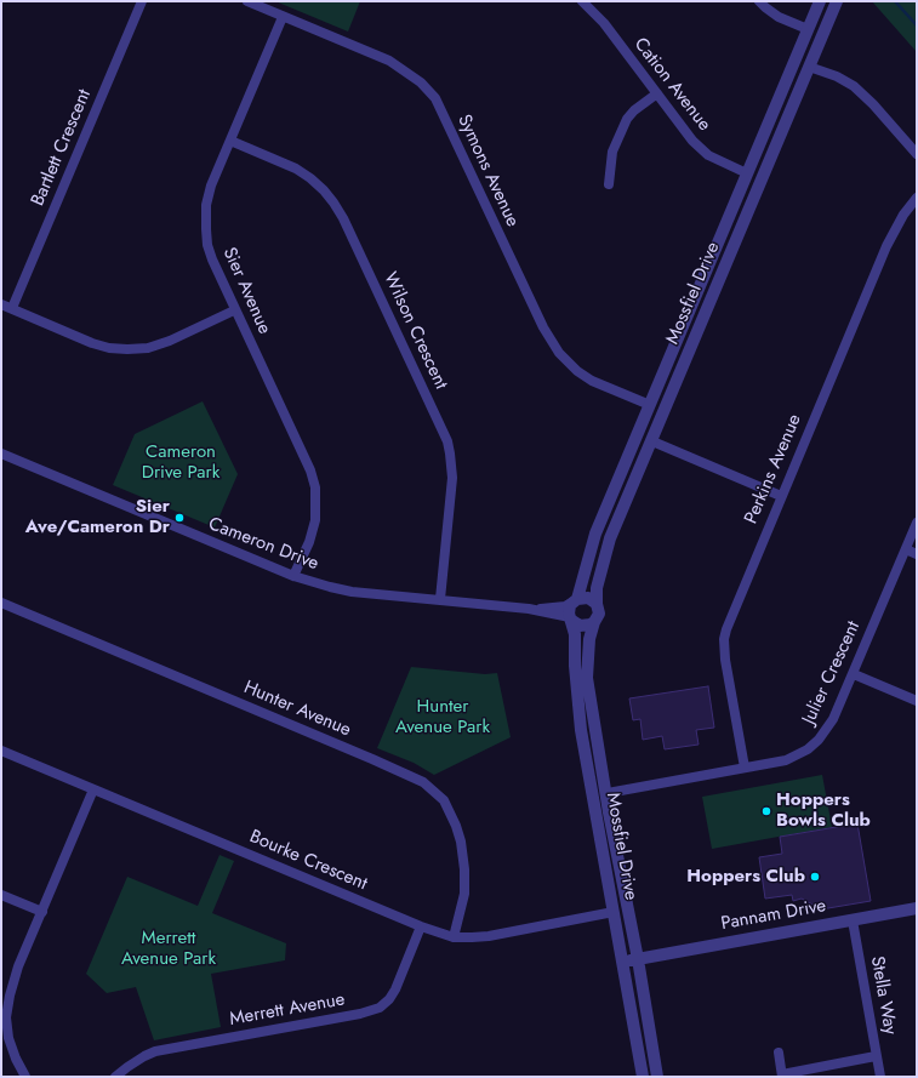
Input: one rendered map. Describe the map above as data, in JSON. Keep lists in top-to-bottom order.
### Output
{
  "streets": {
    "street": [
      "Cation Avenue",
      "Bartlett Crescent",
      "Symons Avenue",
      "Sier Avenue",
      "Mossfiel Drive",
      "Wilson Crescent",
      "Perkins Avenue",
      "Cameron Drive",
      "Julier Crescent",
      "Hunter Avenue",
      "Bourke Crescent",
      "Pannam Drive",
      "Stella Way",
      "Merrett Avenue"
    ]
  },
  "crossings": [
    ["Cation Avenue", "Mossfiel Drive"],
    ["Symons Avenue", "Sier Avenue"],
    ["Symons Avenue", "Mossfiel Drive"],
    ["Sier Avenue", "Wilson Crescent"],
    ["Sier Avenue", "Cameron Drive"],
    ["Mossfiel Drive", "Cameron Drive"],
    ["Mossfiel Drive", "Julier Crescent"],
    ["Mossfiel Drive", "Bourke Crescent"],
    ["Mossfiel Drive", "Pannam Drive"],
    ["Wilson Crescent", "Cameron Drive"],
    ["Perkins Avenue", "Julier Crescent"],
    ["Hunter Avenue", "Bourke Crescent"],
    ["Bourke Crescent", "Merrett Avenue"],
    ["Pannam Drive", "Stella Way"]
  ],
  "parks": ["Cameron Drive Park", "Hunter Avenue Park", "Merrett Avenue Park"],
  "places": ["Sier Ave/Cameron Dr", "Hoppers Bowls Club", "Hoppers Club"]
}
